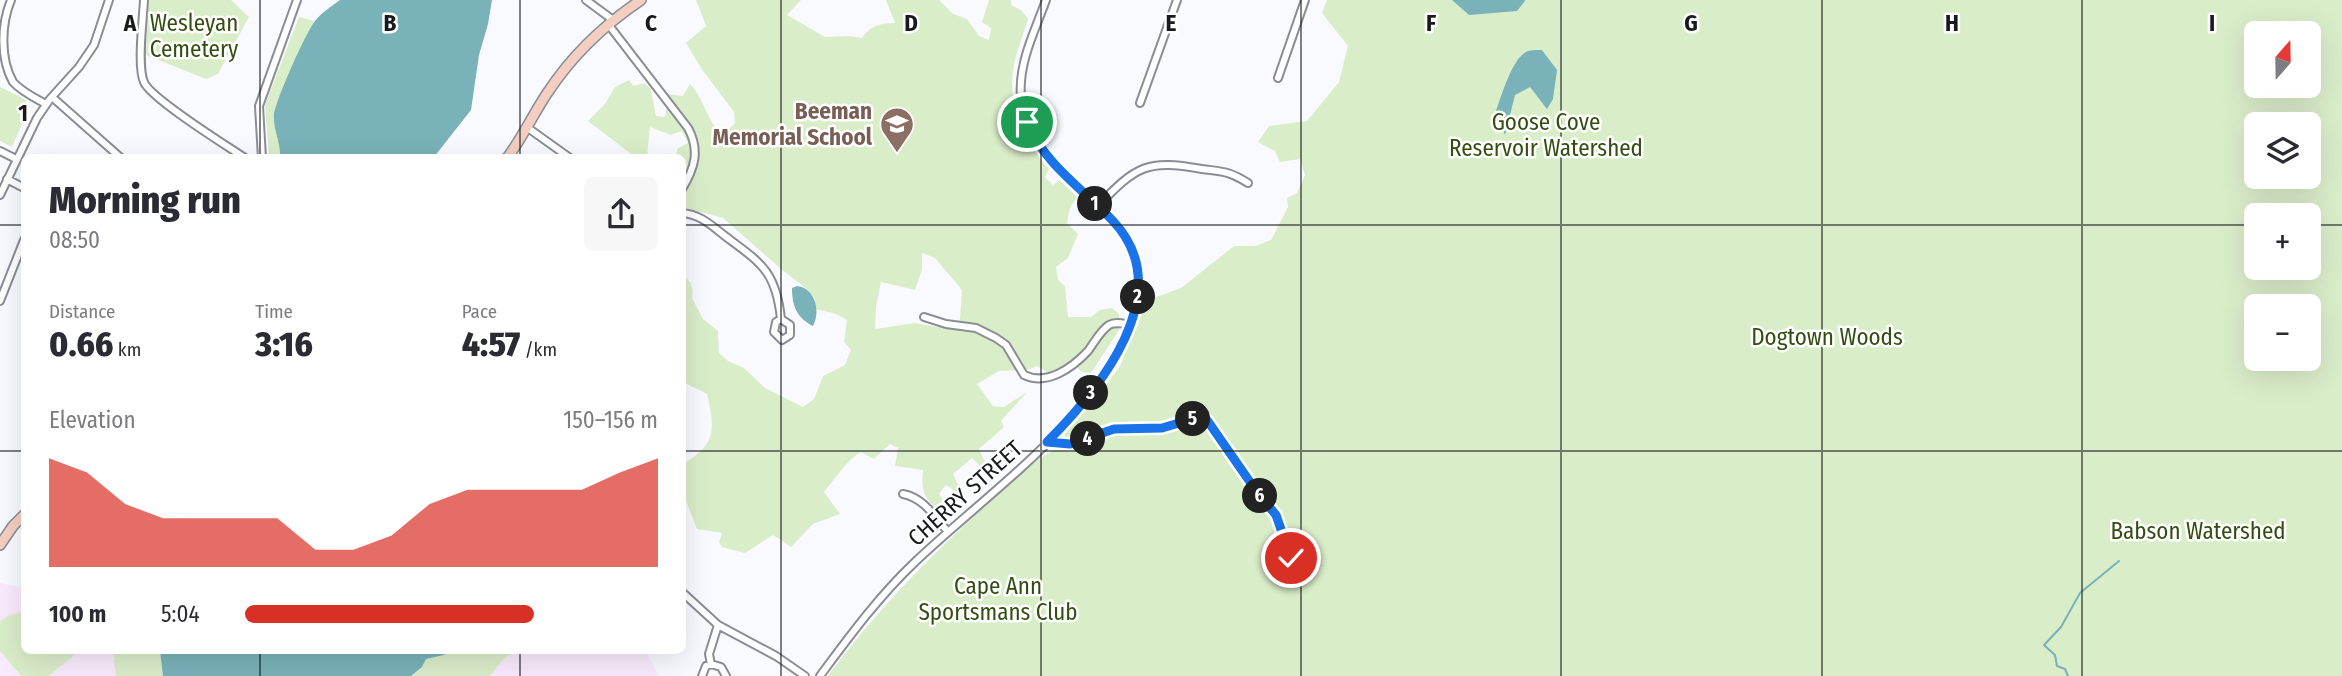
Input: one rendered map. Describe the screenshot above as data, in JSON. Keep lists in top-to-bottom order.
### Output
{
  "streets": {
    "street": ["CHERRY STREET"]
  },
  "parks": [
    "Wesleyan Cemetery",
    "Goose Cove Reservoir Watershed",
    "Dogtown Woods",
    "Babson Watershed",
    "Cape Ann Sportsmans Club"
  ],
  "places": {
    "school or university": ["Beeman Memorial School"]
  },
  "north": "top",
  "page": {
    "map_buttons": ["+", "−"],
    "heading": ["Morning run", "08:50"],
    "pins": [
      "1",
      "2",
      "3",
      "5",
      "4",
      "6"
    ],
    "stats": [
      ["Distance", "0.66 km"],
      ["Time", "3:16"],
      ["Pace", "4:57 /km"]
    ],
    "chart": ["Elevation", "150–156 m"],
    "list": [
      {
        "name": "100 m",
        "note": "5:04"
      }
    ]
  },
  "grid": {
    "columns": [
      "A",
      "B",
      "C",
      "D",
      "E",
      "F",
      "G",
      "H",
      "I"
    ],
    "rows": ["1"]
  }
}
